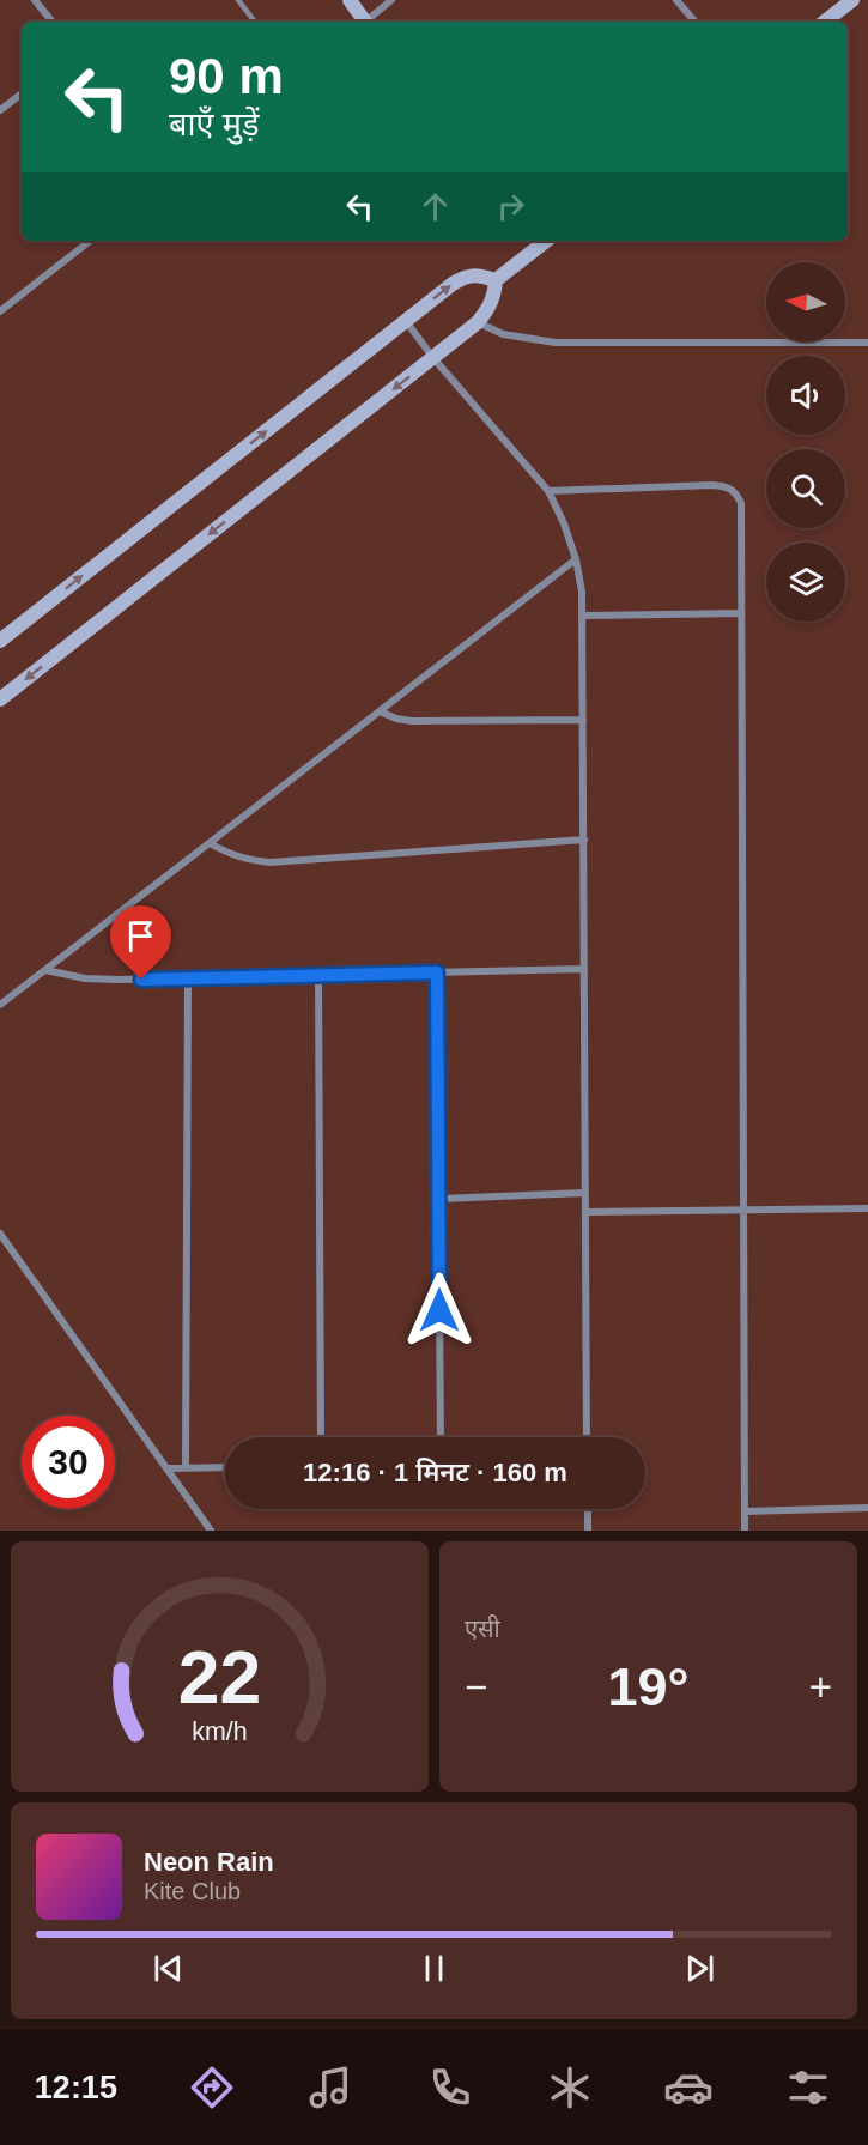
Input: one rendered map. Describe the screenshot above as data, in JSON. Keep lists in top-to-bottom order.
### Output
{
  "north": "left",
  "page": {
    "turn": ["90 m", "बाएँ मुड़ें"],
    "limit": "30",
    "trip": "12:16 · 1 मिनट · 160 m",
    "tile": "एसी",
    "heat": ["−", "19°", "+"],
    "song": ["Neon Rain", "Kite Club"],
    "tabs": "12:15",
    "gauge": ["22", "km/h"]
  }
}
